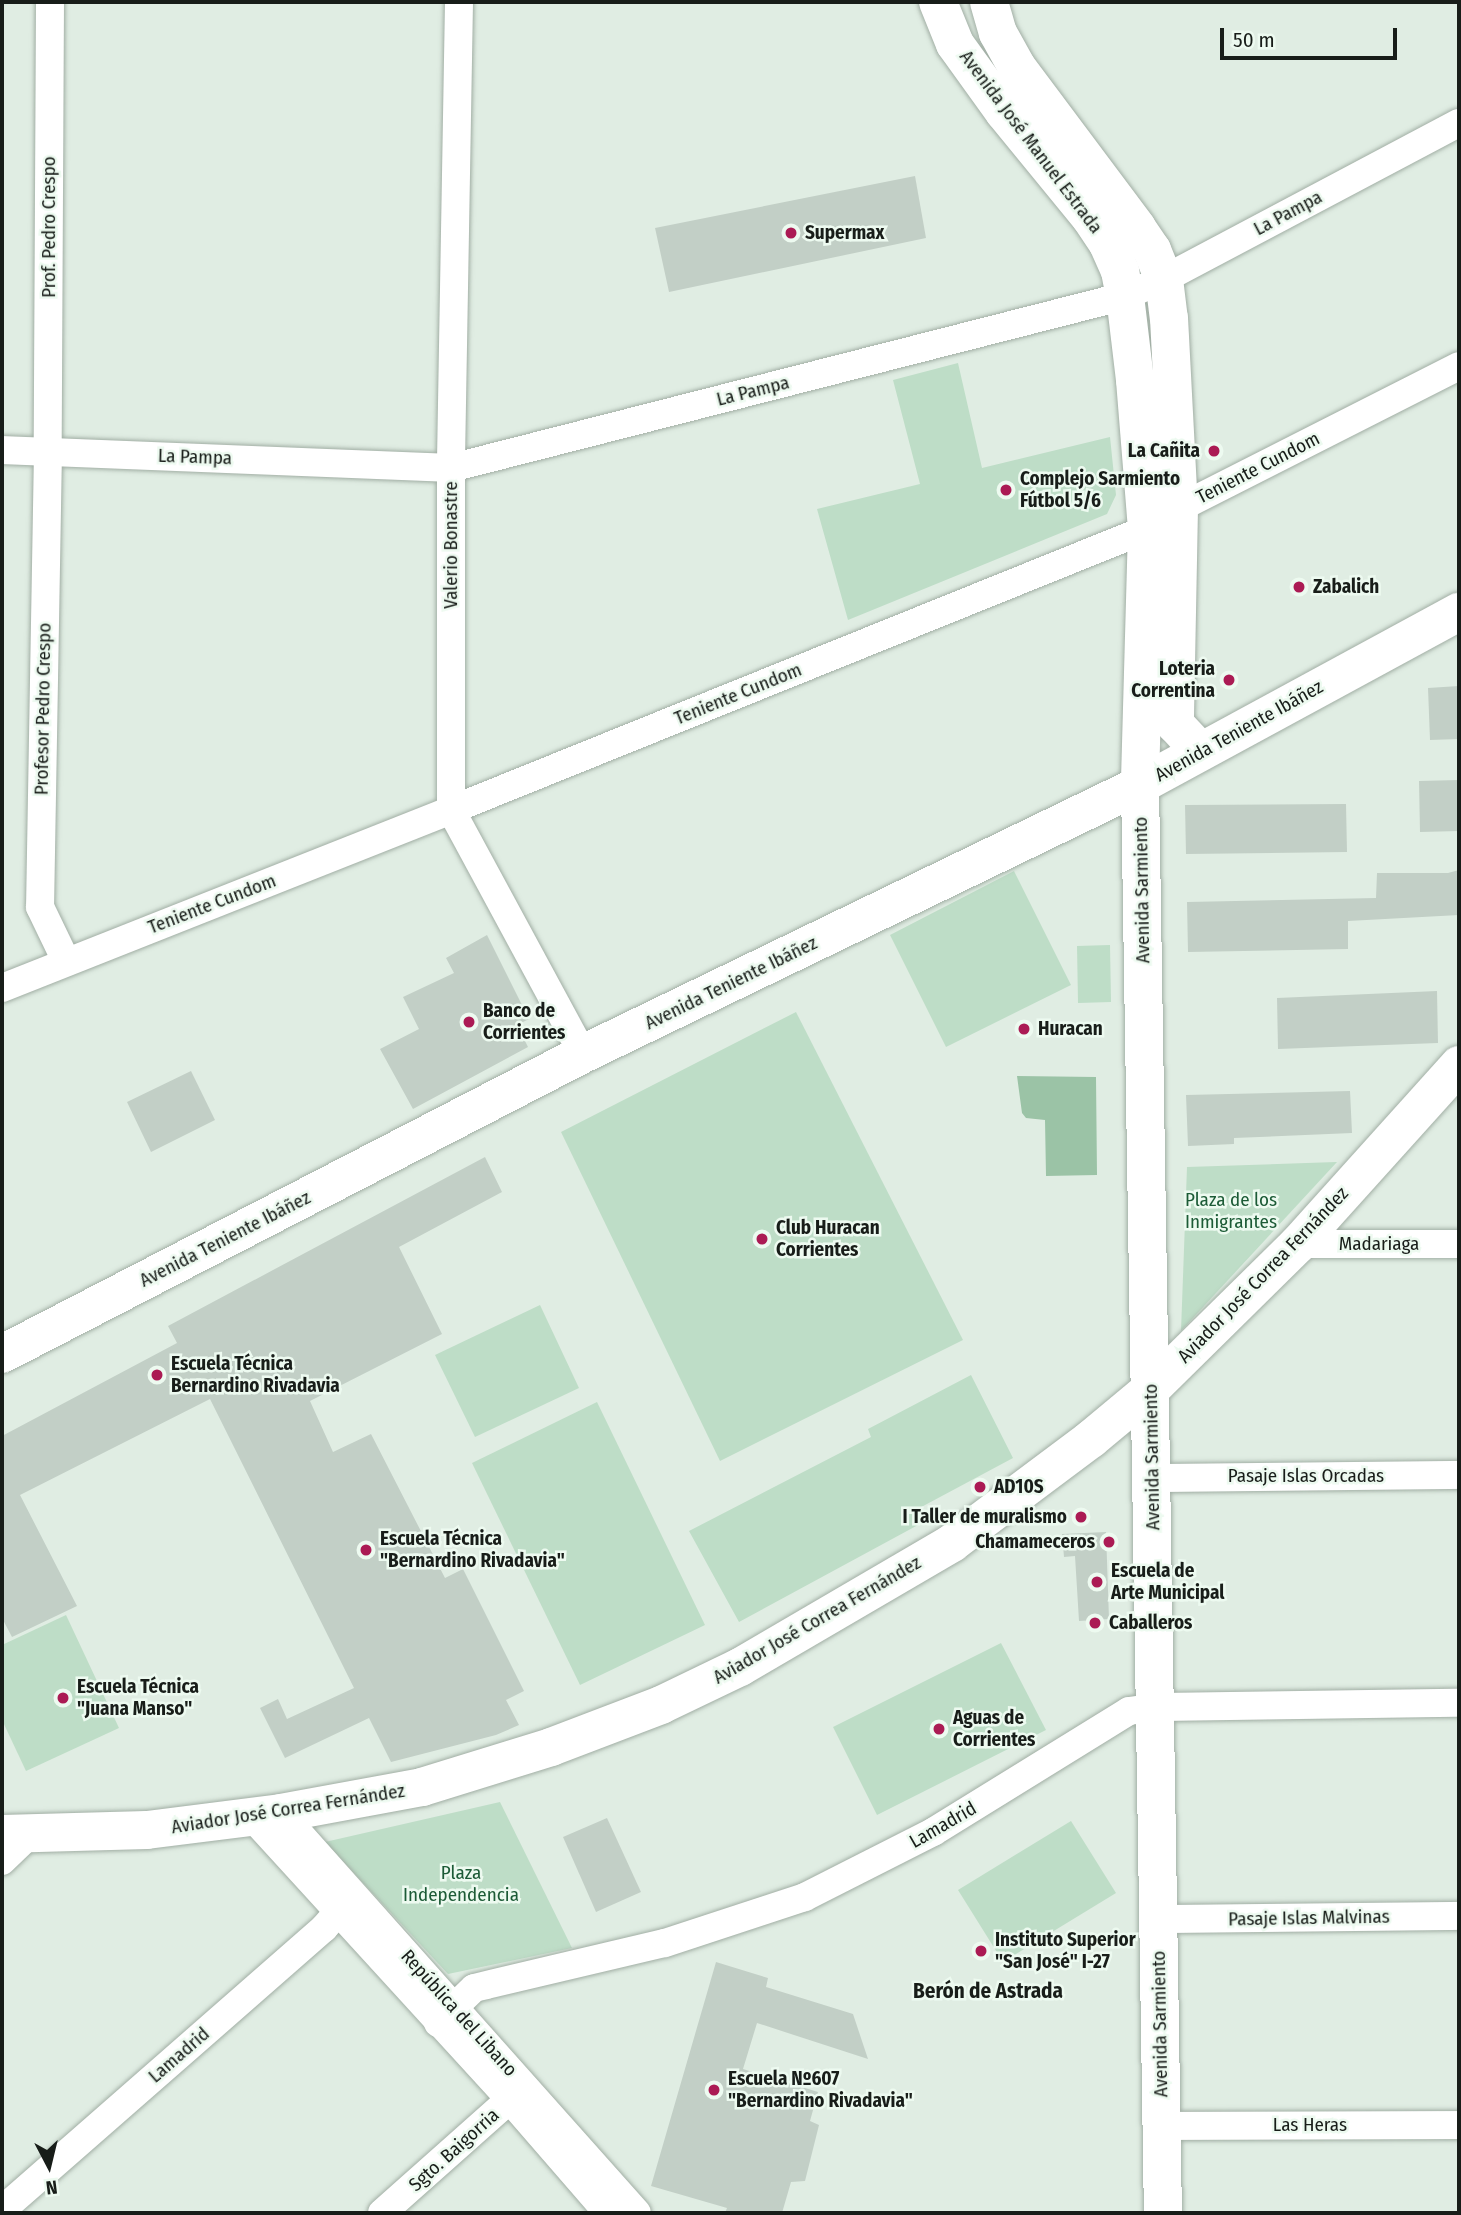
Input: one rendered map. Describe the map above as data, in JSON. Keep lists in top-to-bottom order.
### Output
{
  "streets": {
    "main road": [
      "Avenida José Manuel Estrada",
      "Avenida Teniente Ibáñez",
      "Avenida Sarmiento",
      "Aviador José Correa Fernández"
    ],
    "street": [
      "La Pampa",
      "Prof. Pedro Crespo",
      "Teniente Cundom",
      "Valerio Bonastre",
      "Profesor Pedro Crespo",
      "Madariaga",
      "Pasaje Islas Orcadas",
      "Lamadrid",
      "Pasaje Islas Malvinas",
      "República del Libano",
      "Las Heras",
      "Sgto. Baigorria"
    ]
  },
  "crossings": [
    ["Avenida José Manuel Estrada", "La Pampa"],
    ["Avenida José Manuel Estrada", "Teniente Cundom"],
    ["Avenida José Manuel Estrada", "Avenida Teniente Ibáñez"],
    ["Avenida José Manuel Estrada", "Avenida Sarmiento"],
    ["La Pampa", "Prof. Pedro Crespo"],
    ["La Pampa", "Valerio Bonastre"],
    ["La Pampa", "Profesor Pedro Crespo"],
    ["Prof. Pedro Crespo", "Profesor Pedro Crespo"],
    ["Teniente Cundom", "Valerio Bonastre"],
    ["Teniente Cundom", "Profesor Pedro Crespo"],
    ["Valerio Bonastre", "Avenida Teniente Ibáñez"],
    ["Avenida Teniente Ibáñez", "Avenida Sarmiento"],
    ["Avenida Sarmiento", "Aviador José Correa Fernández"],
    ["Avenida Sarmiento", "Pasaje Islas Orcadas"],
    ["Avenida Sarmiento", "Lamadrid"],
    ["Avenida Sarmiento", "Pasaje Islas Malvinas"],
    ["Avenida Sarmiento", "Las Heras"],
    ["Madariaga", "Aviador José Correa Fernández"],
    ["Aviador José Correa Fernández", "República del Libano"],
    ["Lamadrid", "República del Libano"],
    ["República del Libano", "Sgto. Baigorria"]
  ],
  "districts": ["Berón de Astrada"],
  "parks": ["Plaza de los Inmigrantes", "Plaza Independencia"],
  "places": [
    "Supermax",
    "La Cañita",
    "Complejo Sarmiento Fútbol 5/6",
    "Zabalich",
    "Loteria Correntina",
    "Banco de Corrientes",
    "Huracan",
    "Club Huracan Corrientes",
    "Escuela Técnica Bernardino Rivadavia",
    "AD10S",
    "I Taller de muralismo",
    "Chamameceros",
    "Escuela Técnica \"Bernardino Rivadavia\"",
    "Escuela de Arte Municipal",
    "Caballeros",
    "Escuela Técnica \"Juana Manso\"",
    "Aguas de Corrientes",
    "Instituto Superior \"San José\" I-27",
    "Escuela Nº607 \"Bernardino Rivadavia\""
  ],
  "scale_bar": "50 m",
  "north": "bottom"
}
